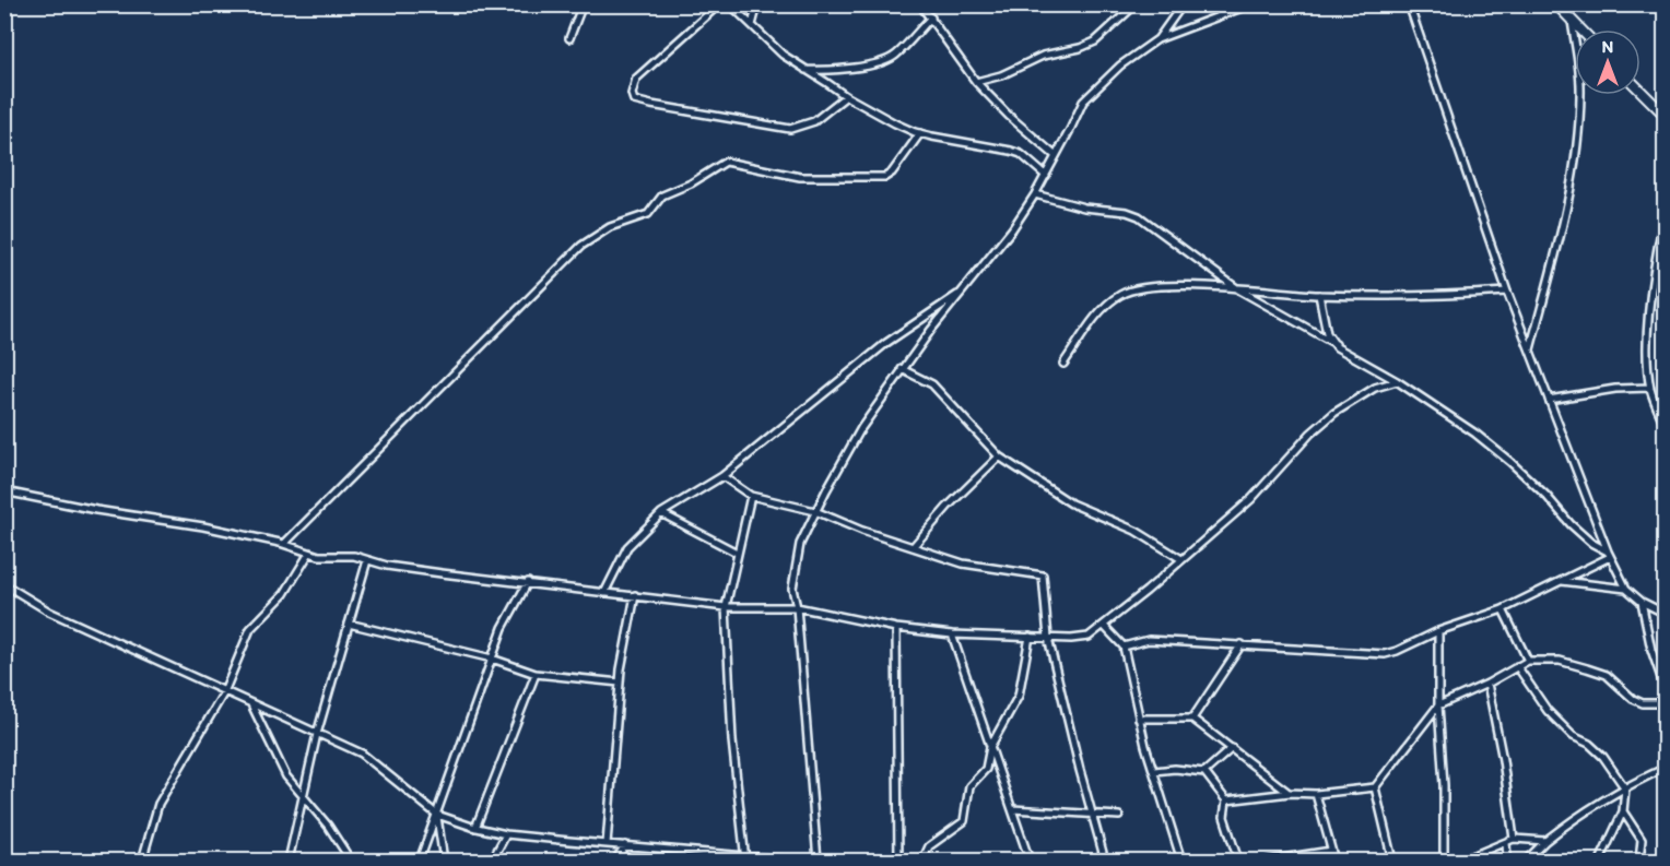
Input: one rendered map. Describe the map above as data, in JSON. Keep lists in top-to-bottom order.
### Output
{
  "north": "top"
}
